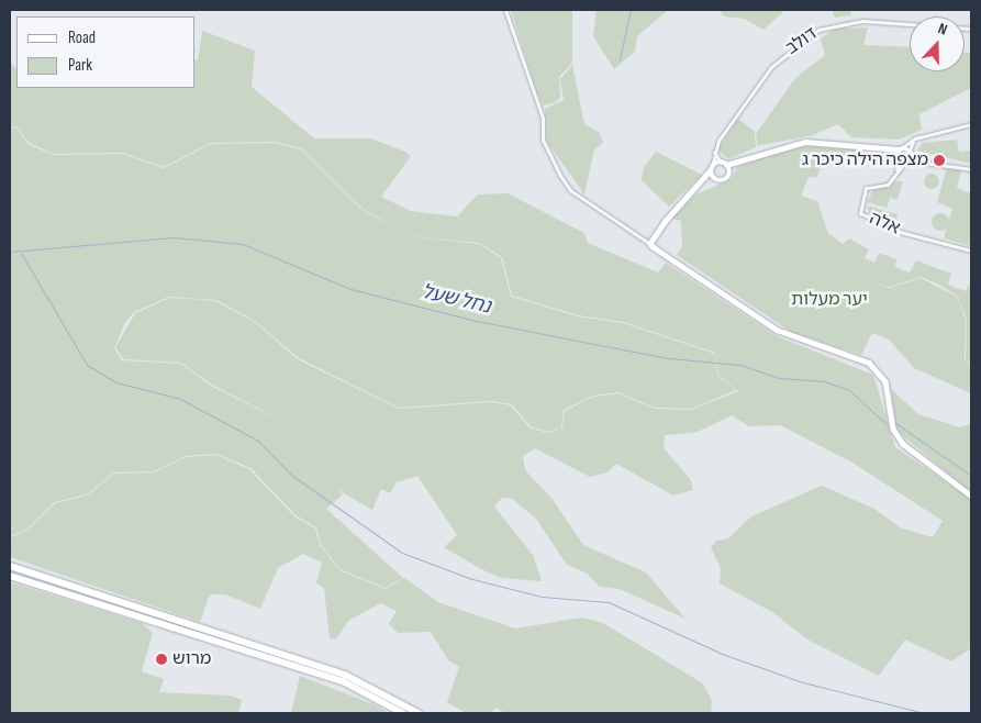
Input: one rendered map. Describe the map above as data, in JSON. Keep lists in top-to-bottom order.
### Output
{
  "streets": {
    "street": ["דולב", "אלה"]
  },
  "water": ["נחל שעל"],
  "parks": ["יער מעלות"],
  "places": ["מצפה הילה כיכר ג", "מרוש"],
  "legend": ["Road", "Park"],
  "north": "top"
}
